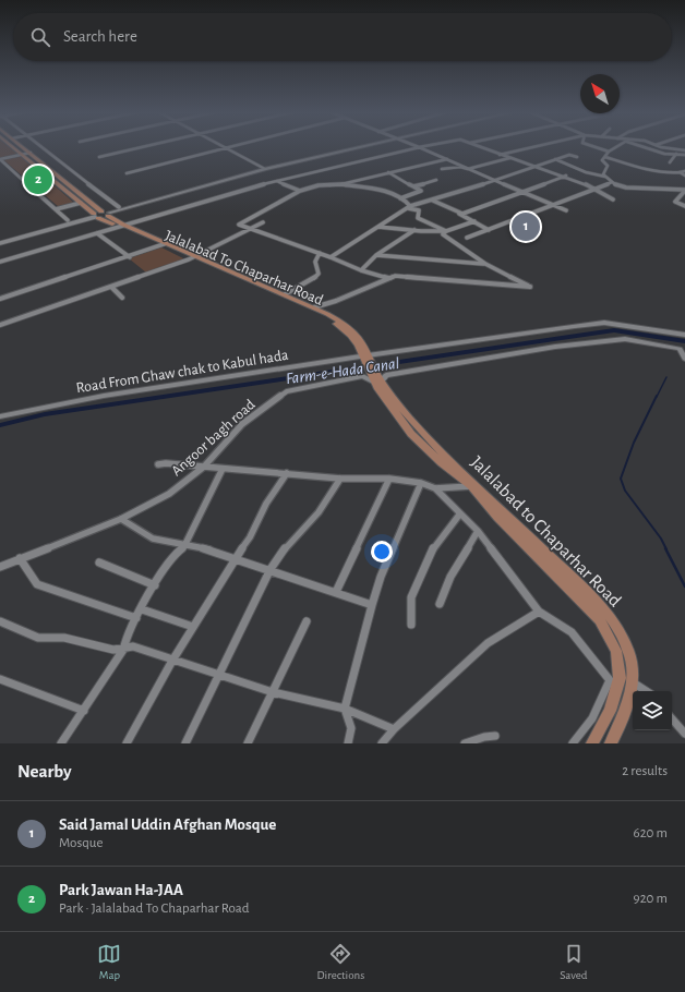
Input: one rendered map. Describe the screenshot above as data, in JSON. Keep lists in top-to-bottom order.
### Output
{
  "streets": {
    "main road": ["Jalalabad To Chaparhar Road", "Jalalabad to Chaparhar Road"],
    "street": ["Road From Ghaw chak to Kabul hada", "Angoor bagh road"]
  },
  "crossings": [
    ["Jalalabad To Chaparhar Road", "Road From Ghaw chak to Kabul hada"],
    ["Angoor bagh road", "Jalalabad to Chaparhar Road"]
  ],
  "water": ["Farm-e-Hada Canal"],
  "north": "top left",
  "page": {
    "search": "Search here",
    "pins": ["2", "1"],
    "heading": ["Nearby", "2 results"],
    "list": [
      {
        "mark": "1",
        "name": "Said Jamal Uddin Afghan Mosque",
        "note": "Mosque",
        "value": "620 m"
      },
      {
        "mark": "2",
        "name": "Park Jawan Ha-JAA",
        "note": "Park · Jalalabad To Chaparhar Road",
        "value": "920 m"
      }
    ],
    "nav": ["Map", "Directions", "Saved"]
  }
}
